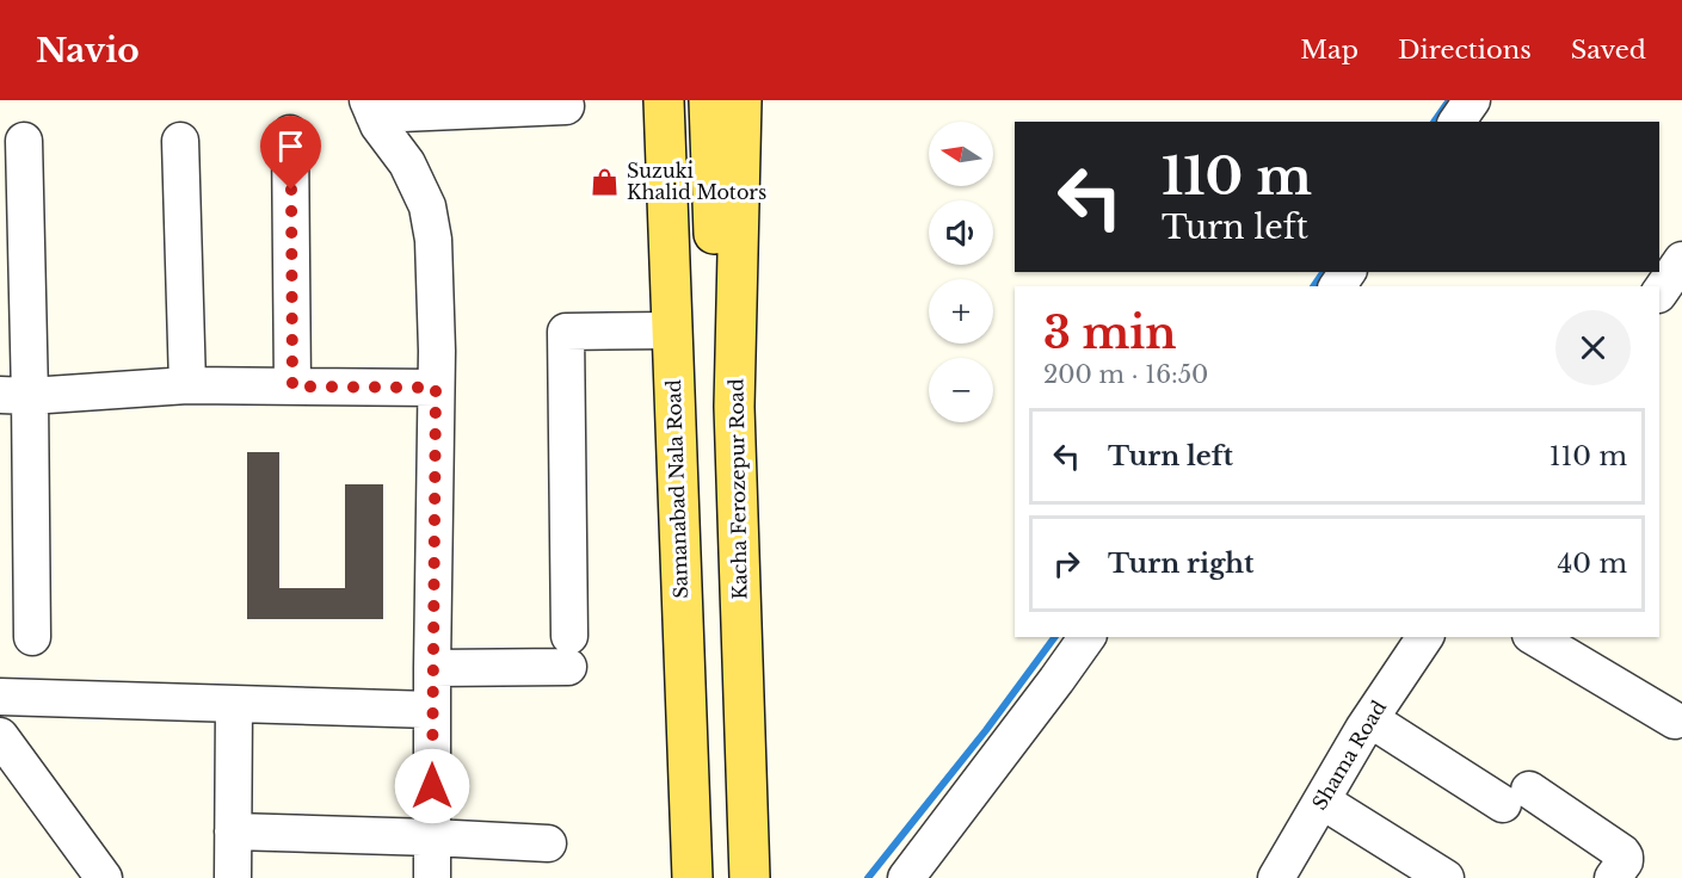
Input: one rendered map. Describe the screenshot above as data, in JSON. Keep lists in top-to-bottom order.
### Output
{
  "streets": {
    "main road": ["Samanabad Nala Road", "Kacha Ferozepur Road"],
    "street": ["Shama Road"]
  },
  "places": {
    "shop": ["Suzuki Khalid Motors"]
  },
  "north": "left",
  "page": {
    "header": "Navio",
    "nav": ["Map", "Directions", "Saved"],
    "map_buttons": ["+", "−"],
    "turn": ["110 m", "Turn left"],
    "heading": ["3 min", "200 m · 16:50"],
    "list": [
      {
        "name": "Turn left",
        "value": "110 m"
      },
      {
        "name": "Turn right",
        "value": "40 m"
      }
    ]
  }
}
